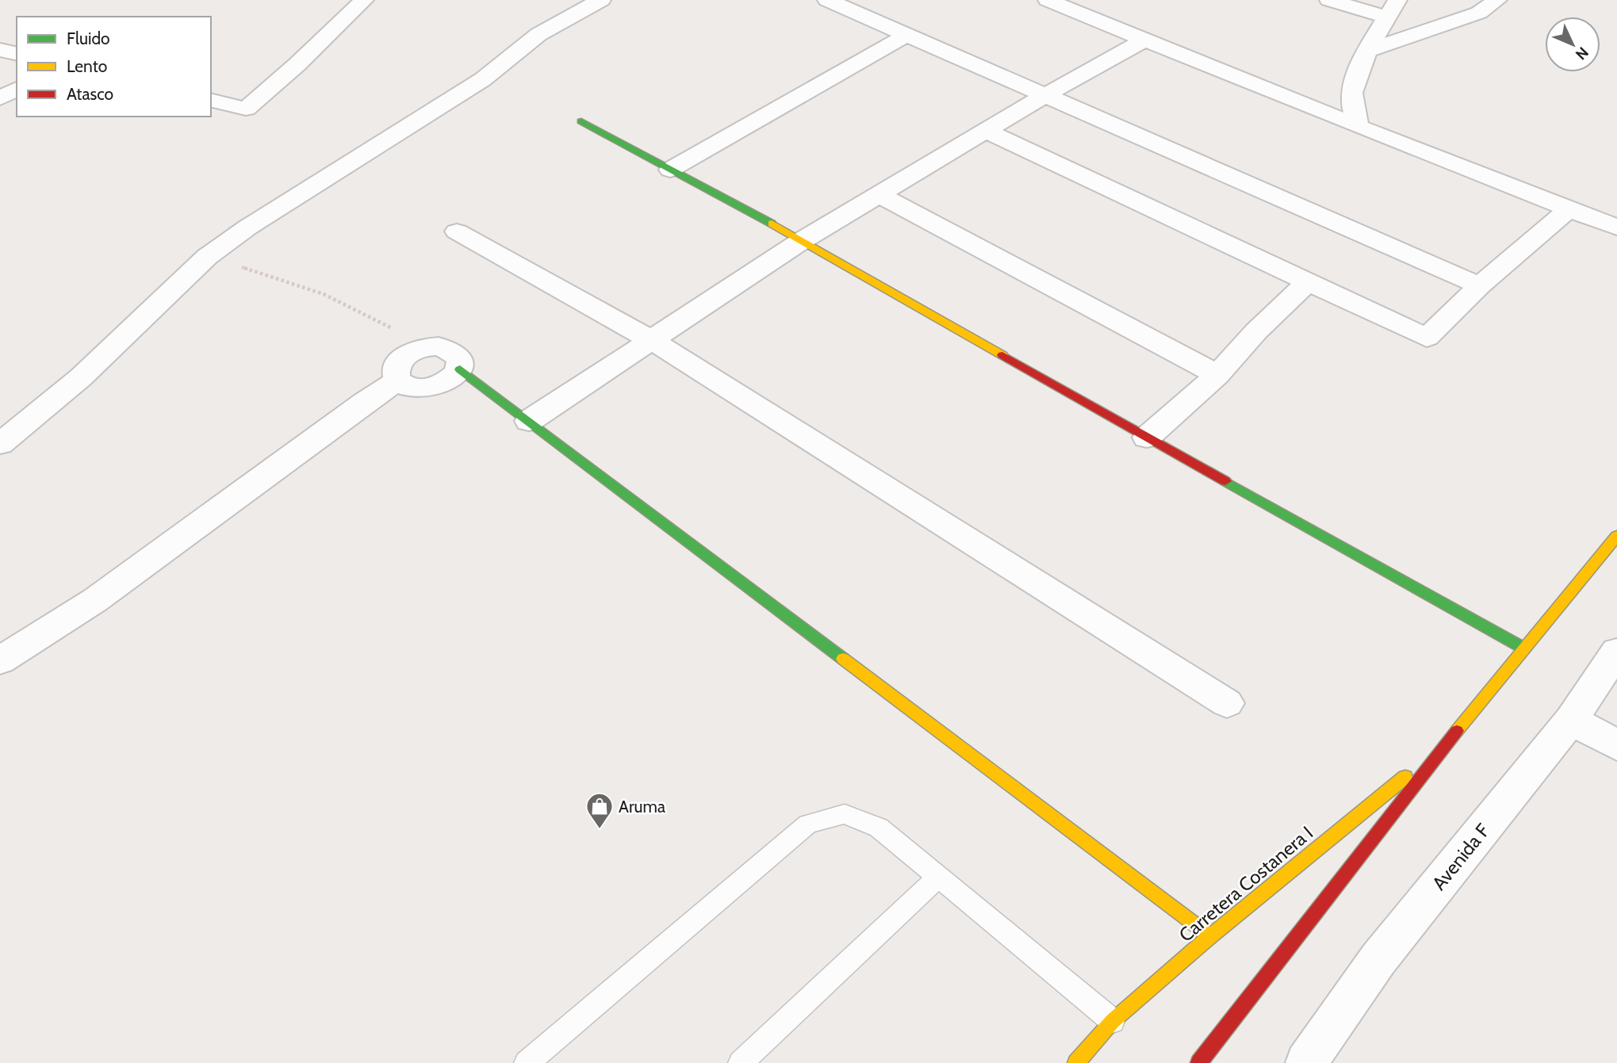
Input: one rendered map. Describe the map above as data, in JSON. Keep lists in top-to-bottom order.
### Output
{
  "streets": {
    "street": ["Avenida F", "Carretera Costanera I"]
  },
  "places": {
    "shop": ["Aruma"]
  },
  "legend": ["Fluido", "Lento", "Atasco"],
  "north": "bottom right"
}
